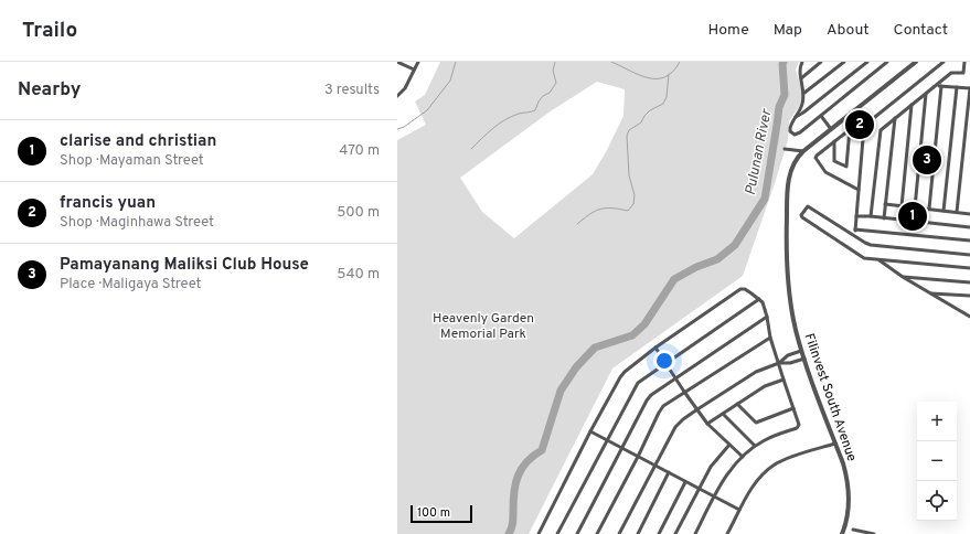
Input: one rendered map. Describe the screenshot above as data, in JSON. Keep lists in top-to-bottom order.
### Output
{
  "streets": {
    "street": ["Filinvest South Avenue"]
  },
  "water": ["Pulunan River"],
  "parks": ["Heavenly Garden Memorial Park"],
  "scale_bar": "100 m",
  "page": {
    "header": "Trailo",
    "nav": [
      "Home",
      "Map",
      "About",
      "Contact"
    ],
    "heading": ["Nearby", "3 results"],
    "pins": ["2", "3", "1"],
    "list": [
      {
        "mark": "1",
        "name": "clarise and christian",
        "note": "Shop · Mayaman Street",
        "value": "470 m"
      },
      {
        "mark": "2",
        "name": "francis yuan",
        "note": "Shop · Maginhawa Street",
        "value": "500 m"
      },
      {
        "mark": "3",
        "name": "Pamayanang Maliksi Club House",
        "note": "Place · Maligaya Street",
        "value": "540 m"
      }
    ],
    "map_buttons": ["+", "−"],
    "scale": "100 m"
  }
}
